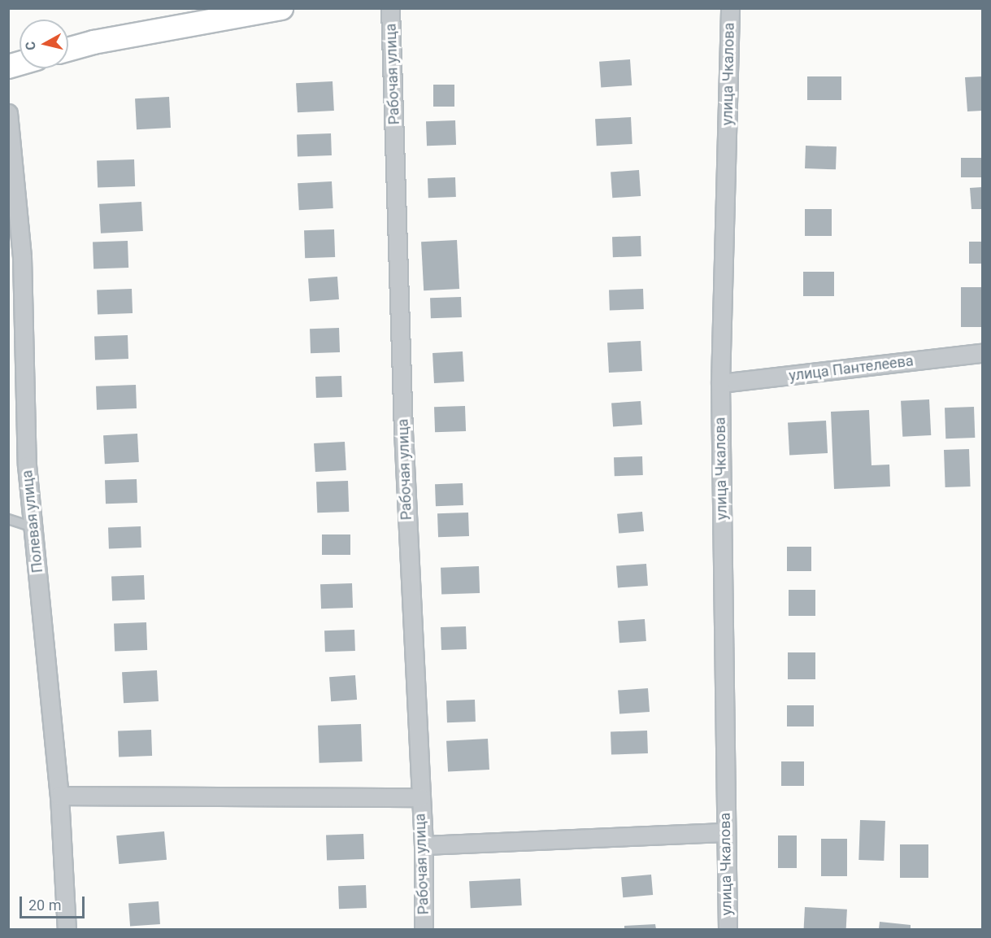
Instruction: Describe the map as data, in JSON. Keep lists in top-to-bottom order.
{
  "streets": {
    "street": [
      "Рабочая улица",
      "улица Чкалова",
      "улица Пантелеева",
      "Полевая улица"
    ]
  },
  "crossings": [
    ["улица Чкалова", "улица Пантелеева"]
  ],
  "scale_bar": "20 m",
  "north": "left"
}
